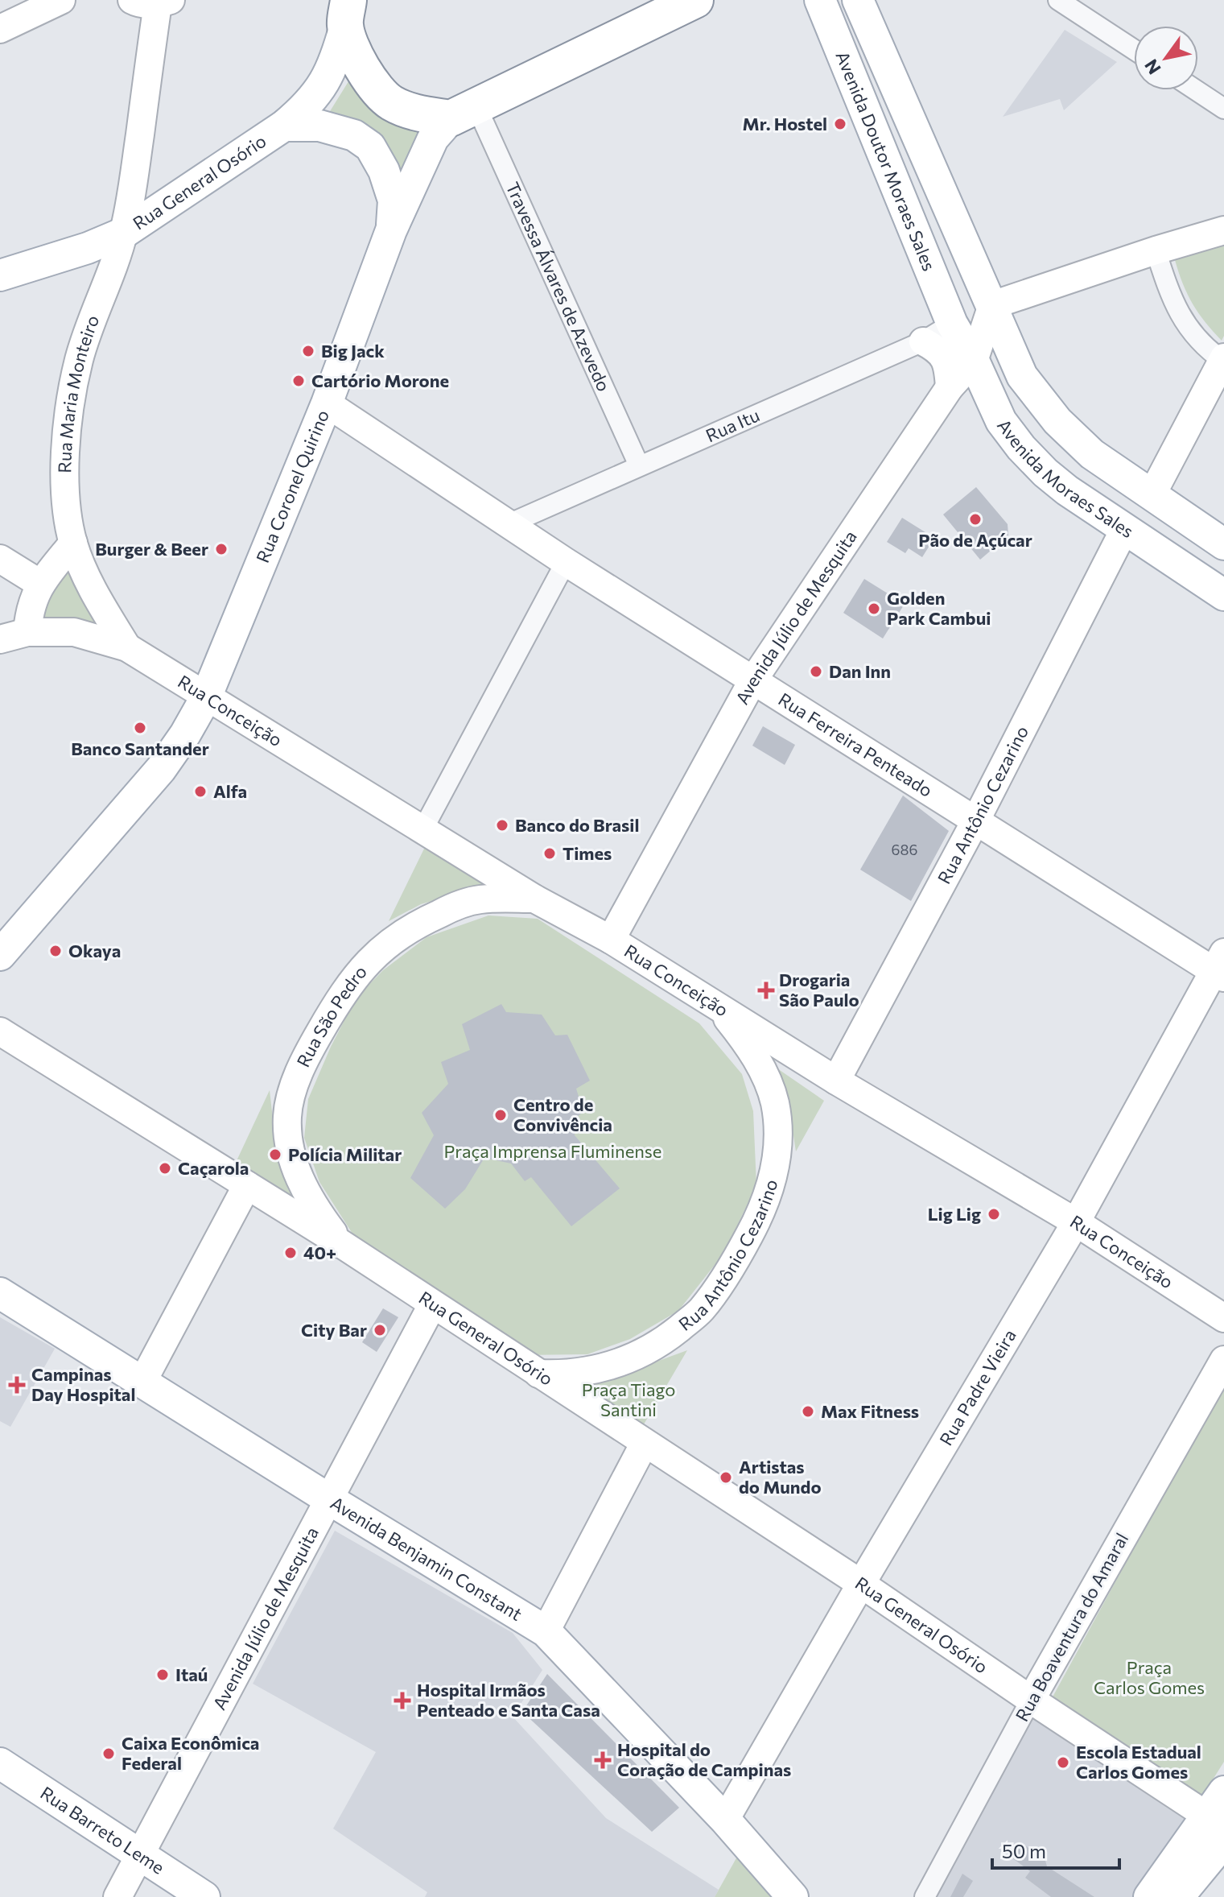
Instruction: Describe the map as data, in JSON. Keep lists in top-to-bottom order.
{
  "streets": {
    "highway": ["Rua Coronel Quirino"],
    "main road": [
      "Avenida Doutor Moraes Sales",
      "Rua General Osório",
      "Rua Maria Monteiro",
      "Avenida Moraes Sales",
      "Avenida Júlio de Mesquita",
      "Rua Conceição",
      "Rua Ferreira Penteado",
      "Rua Antônio Cezarino",
      "Rua São Pedro",
      "Rua Padre Vieira",
      "Avenida Benjamin Constant",
      "Rua Boaventura do Amaral",
      "Rua Barreto Leme"
    ],
    "street": ["Travessa Álvares de Azevedo", "Rua Itu"]
  },
  "crossings": [
    ["Avenida Doutor Moraes Sales", "Rua Itu"],
    ["Avenida Doutor Moraes Sales", "Avenida Moraes Sales"],
    ["Avenida Doutor Moraes Sales", "Avenida Júlio de Mesquita"],
    ["Rua General Osório", "Rua Maria Monteiro"],
    ["Rua General Osório", "Avenida Júlio de Mesquita"],
    ["Rua General Osório", "Rua Antônio Cezarino"],
    ["Rua General Osório", "Rua São Pedro"],
    ["Rua General Osório", "Rua Padre Vieira"],
    ["Rua General Osório", "Rua Boaventura do Amaral"],
    ["Travessa Álvares de Azevedo", "Rua Itu"],
    ["Travessa Álvares de Azevedo", "Rua Coronel Quirino"],
    ["Rua Maria Monteiro", "Rua Conceição"],
    ["Rua Itu", "Avenida Moraes Sales"],
    ["Rua Itu", "Rua Ferreira Penteado"],
    ["Avenida Moraes Sales", "Avenida Júlio de Mesquita"],
    ["Avenida Moraes Sales", "Rua Antônio Cezarino"],
    ["Rua Coronel Quirino", "Rua Conceição"],
    ["Rua Coronel Quirino", "Rua Ferreira Penteado"],
    ["Avenida Júlio de Mesquita", "Rua Conceição"],
    ["Avenida Júlio de Mesquita", "Rua Ferreira Penteado"],
    ["Avenida Júlio de Mesquita", "Avenida Benjamin Constant"],
    ["Avenida Júlio de Mesquita", "Rua Barreto Leme"],
    ["Rua Conceição", "Rua Antônio Cezarino"],
    ["Rua Conceição", "Rua São Pedro"],
    ["Rua Conceição", "Rua Padre Vieira"],
    ["Rua Ferreira Penteado", "Rua Antônio Cezarino"],
    ["Rua Ferreira Penteado", "Rua Padre Vieira"],
    ["Rua Padre Vieira", "Avenida Benjamin Constant"]
  ],
  "parks": ["Praça Imprensa Fluminense", "Praça Tiago Santini", "Praça Carlos Gomes"],
  "places": {
    "other": [
      "Mr. Hostel",
      "Big Jack",
      "Cartório Morone",
      "Pão de Açúcar",
      "Burger & Beer",
      "Golden Park Cambui",
      "Dan Inn",
      "Banco Santander",
      "Alfa",
      "Banco do Brasil",
      "Times",
      "Okaya",
      "Centro de Convivência",
      "Polícia Militar",
      "Caçarola",
      "Lig Lig",
      "40+",
      "City Bar",
      "Max Fitness",
      "Artistas do Mundo",
      "Itaú",
      "Caixa Econômica Federal",
      "Escola Estadual Carlos Gomes"
    ],
    "health": [
      "Drogaria São Paulo",
      "Campinas Day Hospital",
      "Hospital Irmãos Penteado e Santa Casa",
      "Hospital do Coração de Campinas"
    ]
  },
  "house_numbers": ["686"],
  "scale_bar": "50 m",
  "north": "bottom left"
}
